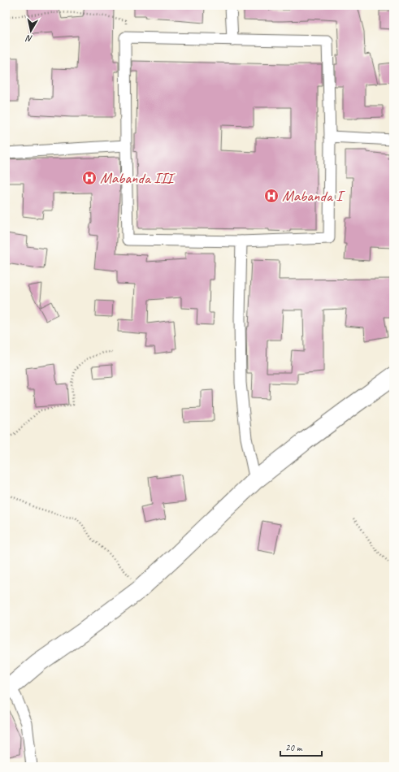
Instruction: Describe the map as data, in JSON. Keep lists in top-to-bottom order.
{
  "places": {
    "hospital": ["Mabanda III", "Mabanda I"]
  },
  "scale_bar": "20 m",
  "north": "bottom"
}
